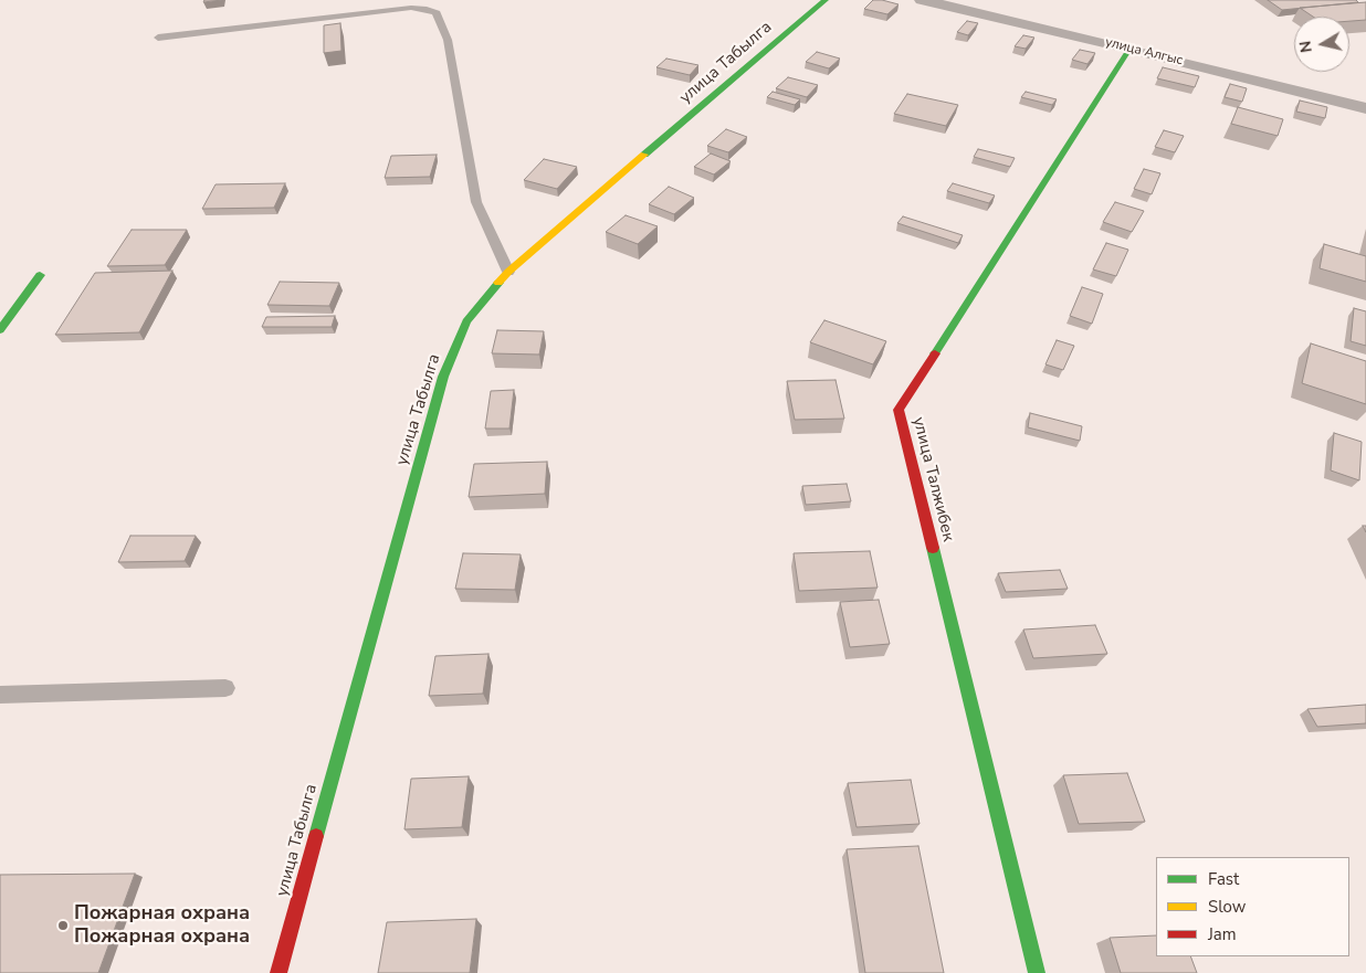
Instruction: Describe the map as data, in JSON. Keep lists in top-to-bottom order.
{
  "streets": {
    "street": ["улица Алгыс", "улица Табылга", "улица Талжибек"]
  },
  "crossings": [
    ["улица Алгыс", "улица Талжибек"]
  ],
  "places": ["Пожарная охрана Пожарная охрана"],
  "legend": ["Fast", "Slow", "Jam"],
  "north": "left"
}
